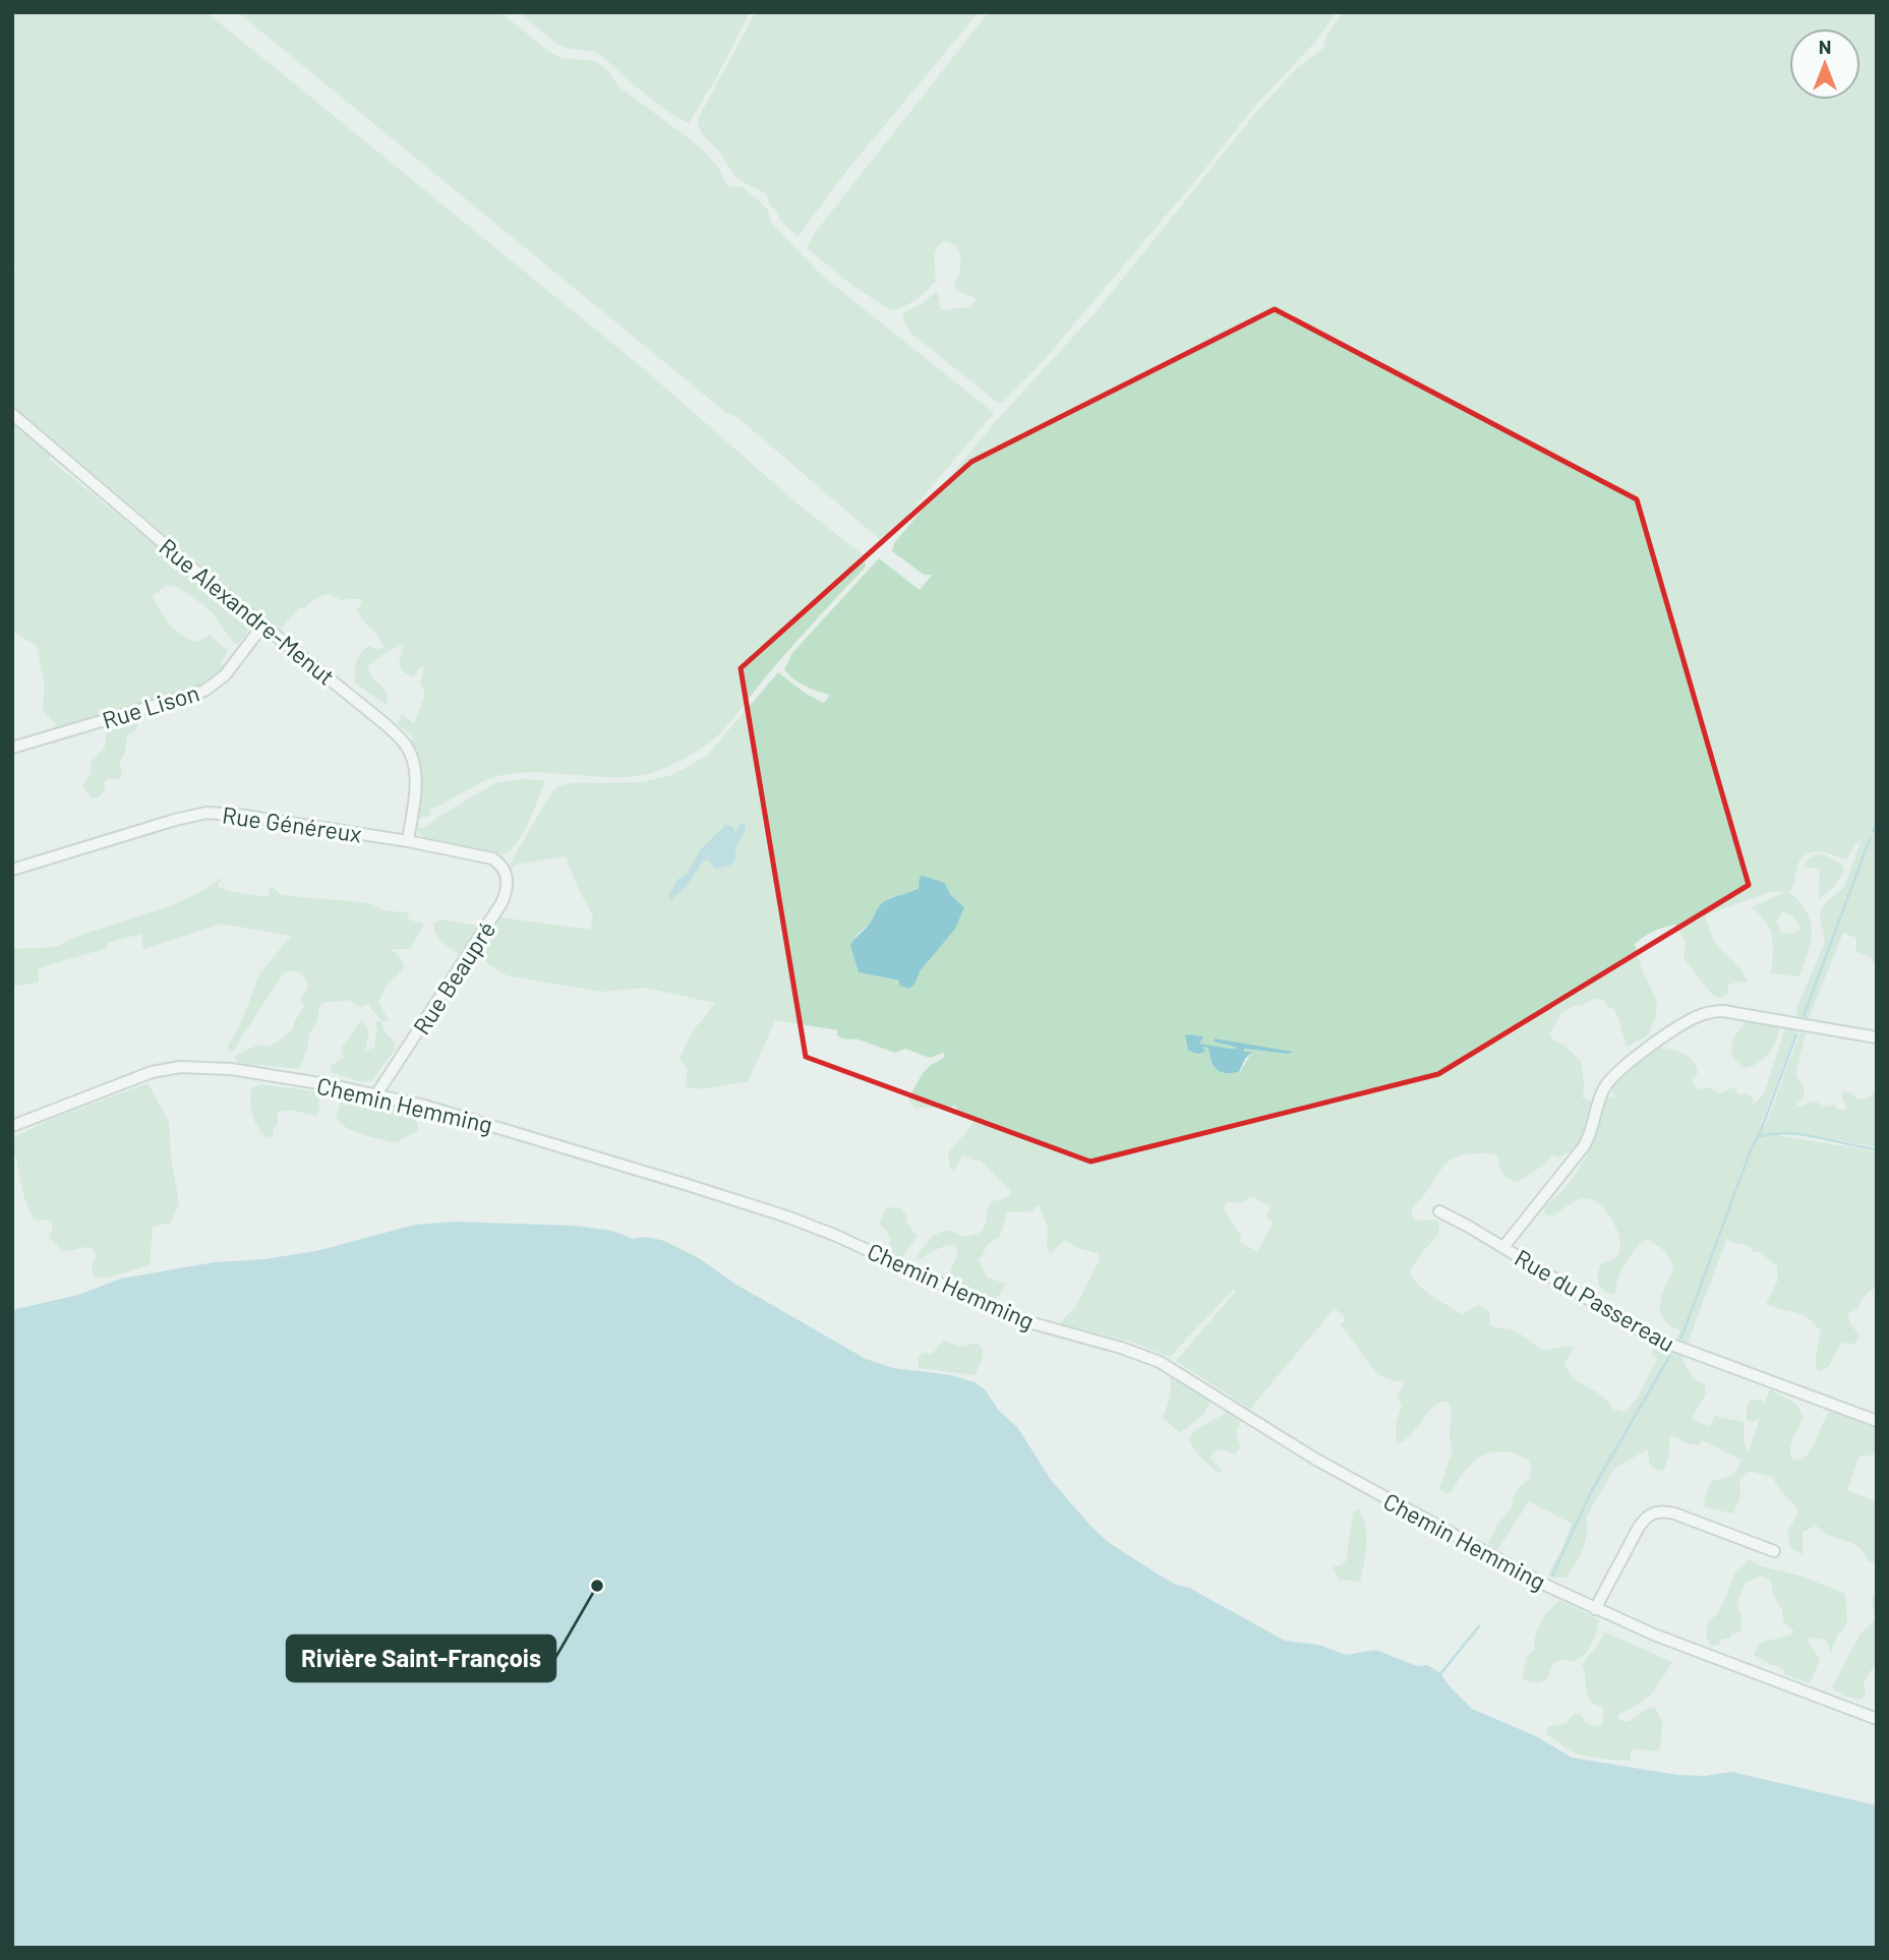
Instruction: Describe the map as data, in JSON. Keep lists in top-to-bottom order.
{
  "streets": {
    "street": [
      "Rue Alexandre-Menut",
      "Rue Lison",
      "Rue Généreux",
      "Rue Beaupré",
      "Chemin Hemming",
      "Rue du Passereau"
    ]
  },
  "crossings": [
    ["Rue Alexandre-Menut", "Rue Lison"],
    ["Rue Alexandre-Menut", "Rue Généreux"],
    ["Rue Généreux", "Rue Beaupré"],
    ["Rue Beaupré", "Chemin Hemming"]
  ],
  "places": ["Rivière Saint-François"],
  "north": "top"
}
